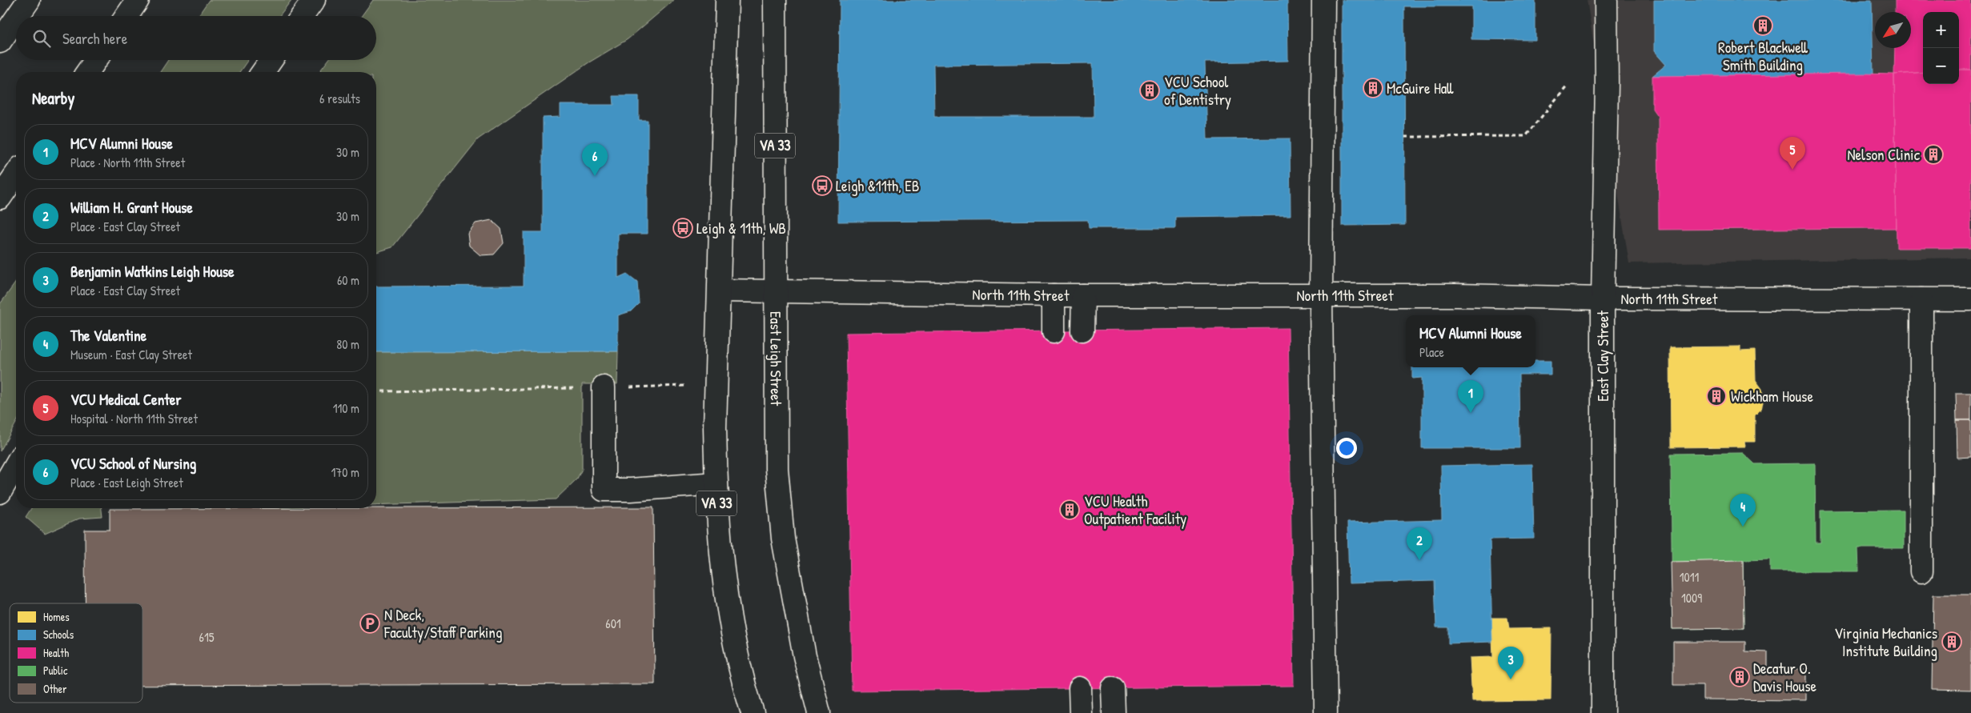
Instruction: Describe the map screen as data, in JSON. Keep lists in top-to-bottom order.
{
  "streets": {
    "main road": [
      "VA 33",
      "North 11th Street",
      "East Clay Street",
      "East Leigh Street"
    ]
  },
  "crossings": [
    ["VA 33", "North 11th Street"],
    ["North 11th Street", "East Clay Street"],
    ["North 11th Street", "East Leigh Street"]
  ],
  "places": {
    "building": [
      "Robert Blackwell Smith Building",
      "McGuire Hall",
      "VCU School of Dentistry",
      "Nelson Clinic",
      "Wickham House",
      "VCU Health Outpatient Facility",
      "Virginia Mechanics Institute Building",
      "Decatur O. Davis House"
    ],
    "bus stop": ["Leigh &11th, EB", "Leigh & 11th, WB"],
    "parking": ["N Deck, Faculty/Staff Parking"]
  },
  "house_numbers": [
    "1011",
    "1009",
    "601",
    "615"
  ],
  "legend": [
    "Homes",
    "Schools",
    "Health",
    "Public",
    "Other"
  ],
  "north": "bottom left",
  "page": {
    "map_buttons": ["+", "−"],
    "search": "Search here",
    "heading": ["Nearby", "6 results"],
    "list": [
      {
        "mark": "1",
        "name": "MCV Alumni House",
        "note": "Place · North 11th Street",
        "value": "30 m"
      },
      {
        "mark": "2",
        "name": "William H. Grant House",
        "note": "Place · East Clay Street",
        "value": "30 m"
      },
      {
        "mark": "3",
        "name": "Benjamin Watkins Leigh House",
        "note": "Place · East Clay Street",
        "value": "60 m"
      },
      {
        "mark": "4",
        "name": "The Valentine",
        "note": "Museum · East Clay Street",
        "value": "80 m"
      },
      {
        "mark": "5",
        "name": "VCU Medical Center",
        "note": "Hospital · North 11th Street",
        "value": "110 m"
      },
      {
        "mark": "6",
        "name": "VCU School of Nursing",
        "note": "Place · East Leigh Street",
        "value": "170 m"
      }
    ],
    "pins": [
      "5",
      "6",
      "1",
      "4",
      "2",
      "3"
    ],
    "popup": ["MCV Alumni House", "Place"]
  }
}
